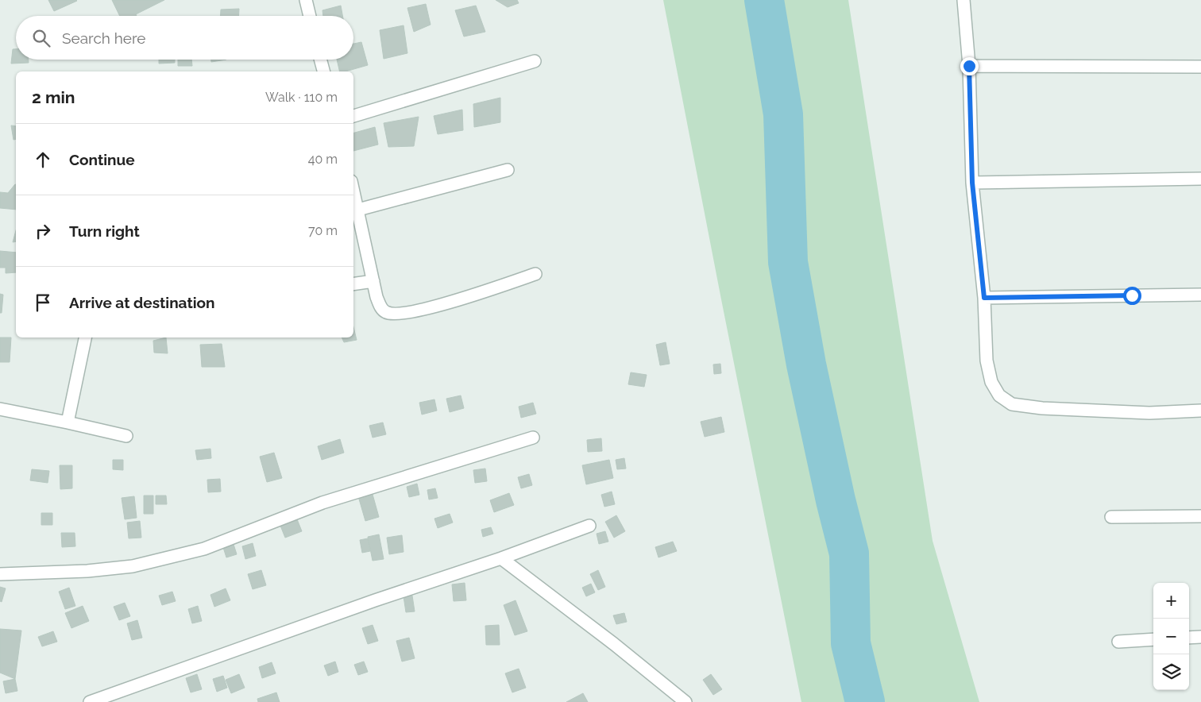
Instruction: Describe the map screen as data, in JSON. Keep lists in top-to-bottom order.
{
  "page": {
    "search": "Search here",
    "heading": ["2 min", "Walk · 110 m"],
    "list": [
      ["Continue", "40 m"],
      ["Turn right", "70 m"],
      "Arrive at destination"
    ],
    "map_buttons": ["+", "−"]
  }
}
